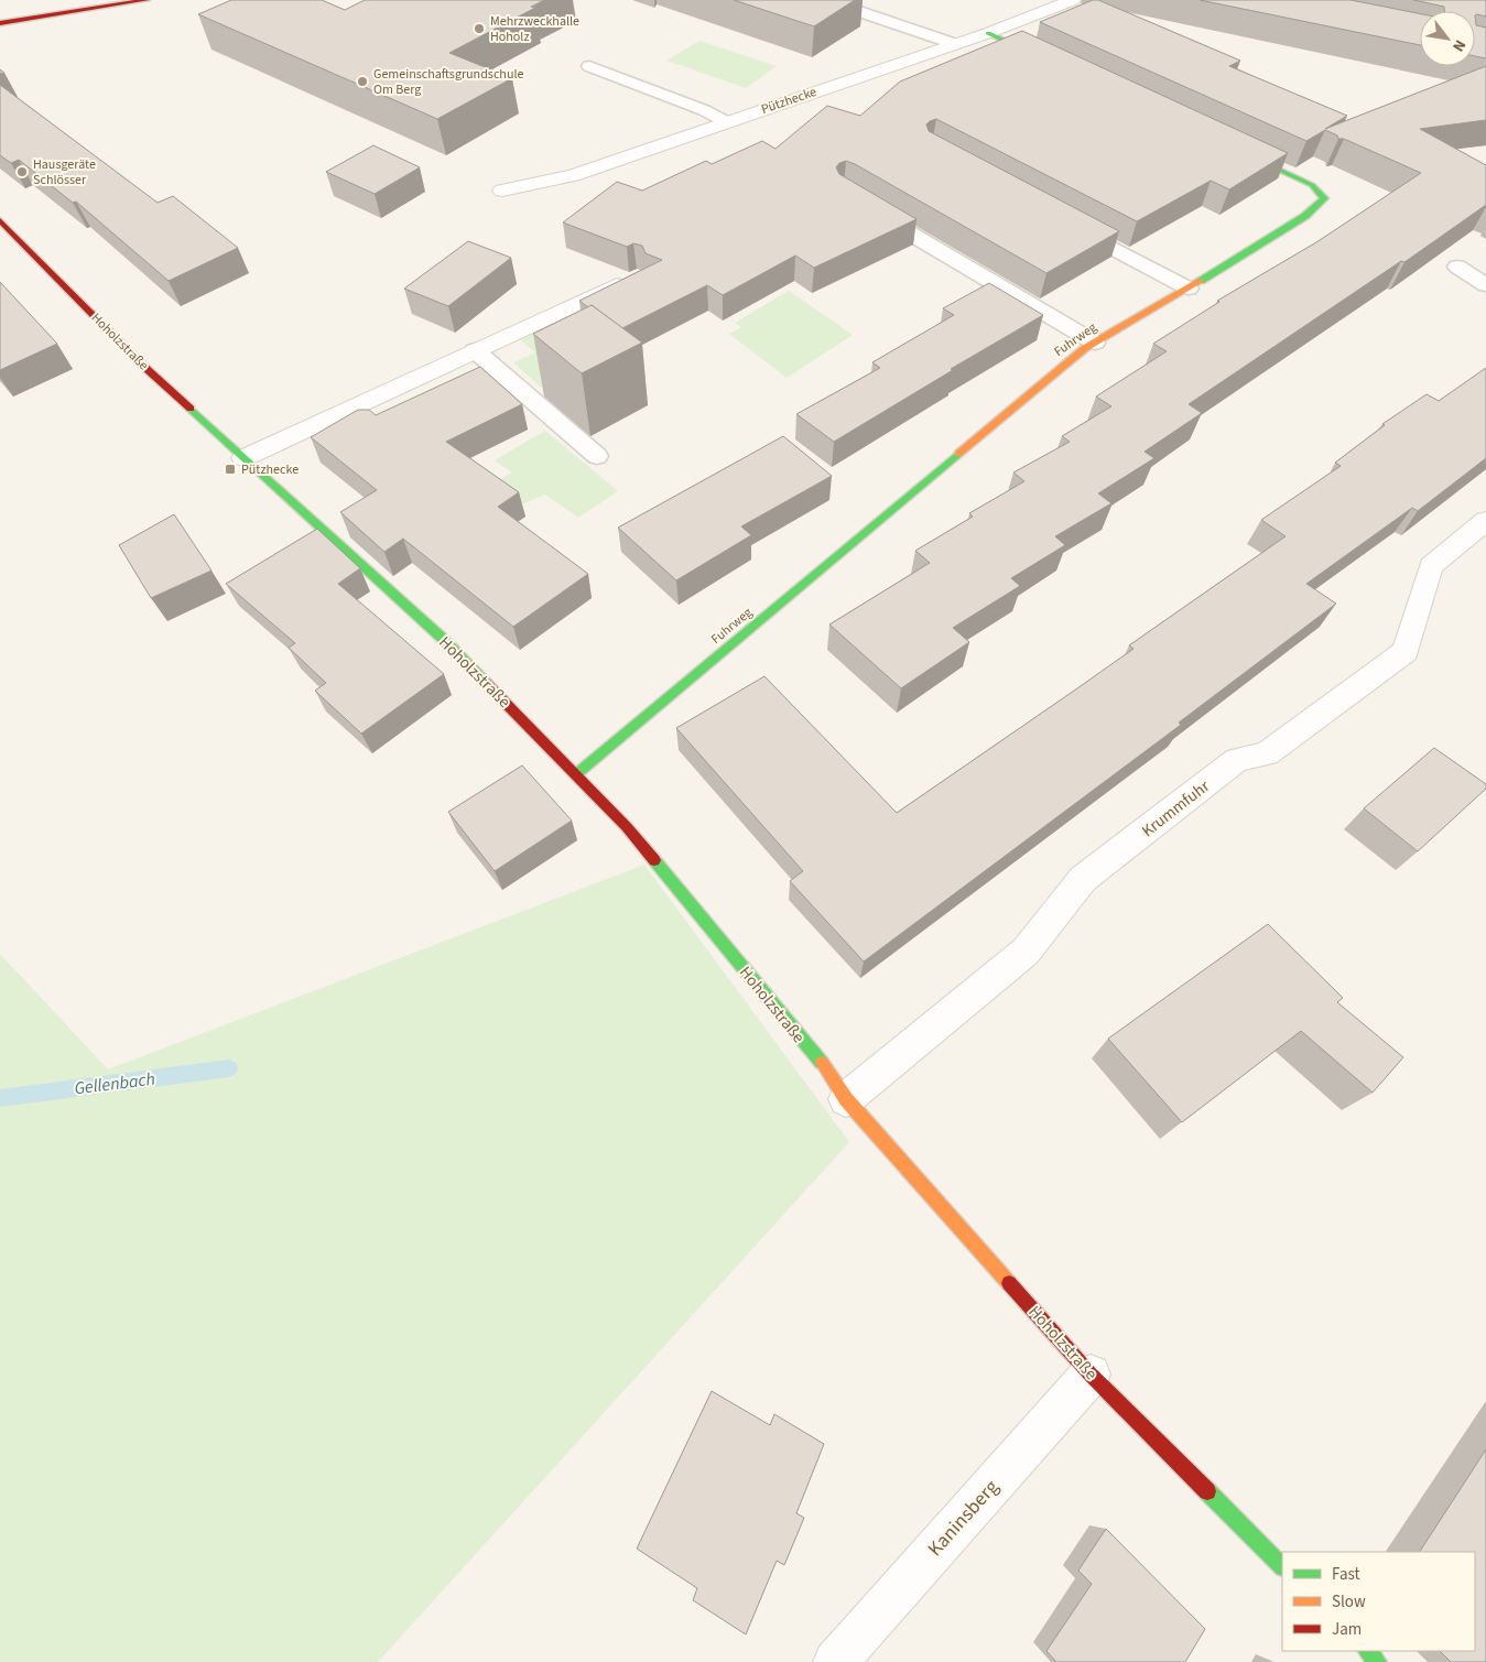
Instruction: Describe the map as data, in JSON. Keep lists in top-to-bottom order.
{
  "streets": {
    "street": [
      "Pützhecke",
      "Fuhrweg",
      "Hoholzstraße",
      "Krummfuhr",
      "Kaninsberg"
    ]
  },
  "crossings": [
    ["Fuhrweg", "Hoholzstraße"],
    ["Hoholzstraße", "Krummfuhr"],
    ["Hoholzstraße", "Kaninsberg"]
  ],
  "water": ["Gellenbach"],
  "places": {
    "other": ["Mehrzweckhalle Hoholz", "Gemeinschaftsgrundschule Om Berg", "Hausgeräte Schlösser"],
    "transit": ["Pützhecke"]
  },
  "legend": ["Fast", "Slow", "Jam"],
  "north": "bottom right"
}
